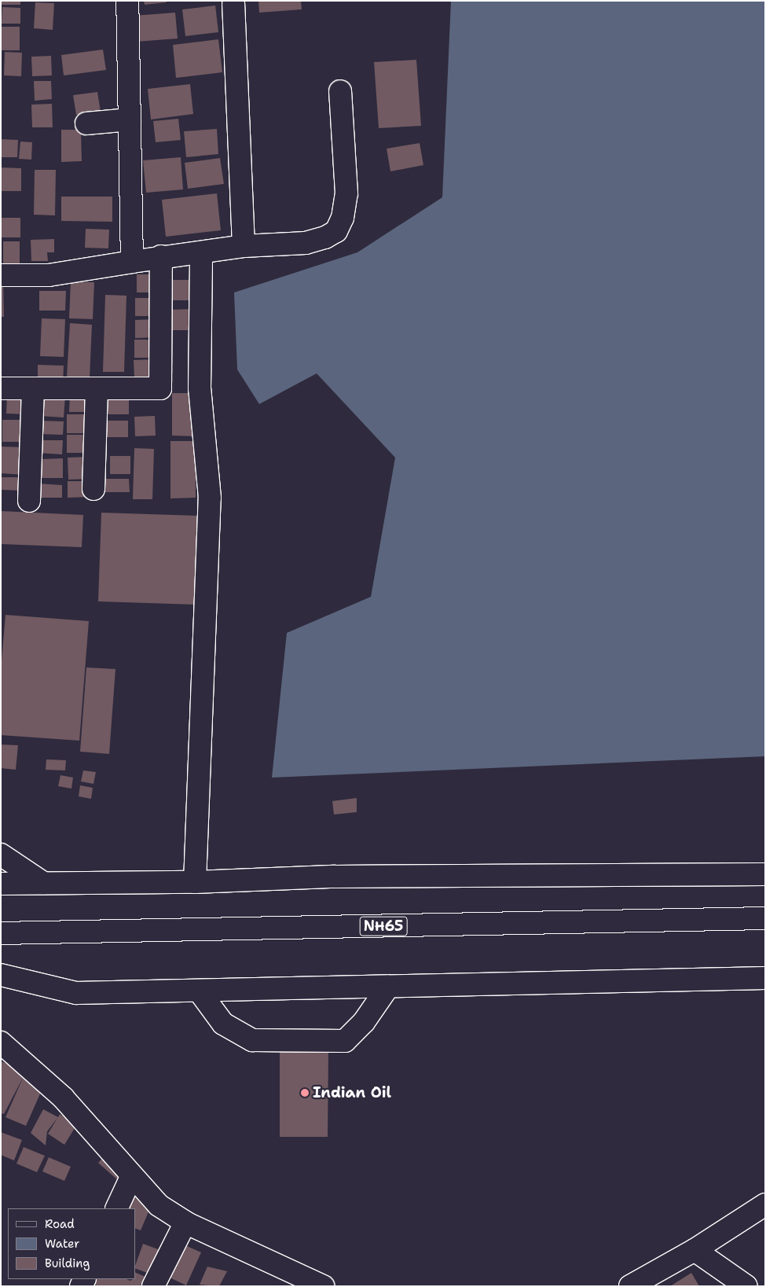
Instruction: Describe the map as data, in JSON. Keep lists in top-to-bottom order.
{
  "streets": {
    "main road": ["NH65"]
  },
  "places": ["Indian Oil"],
  "legend": ["Road", "Water", "Building"]
}
